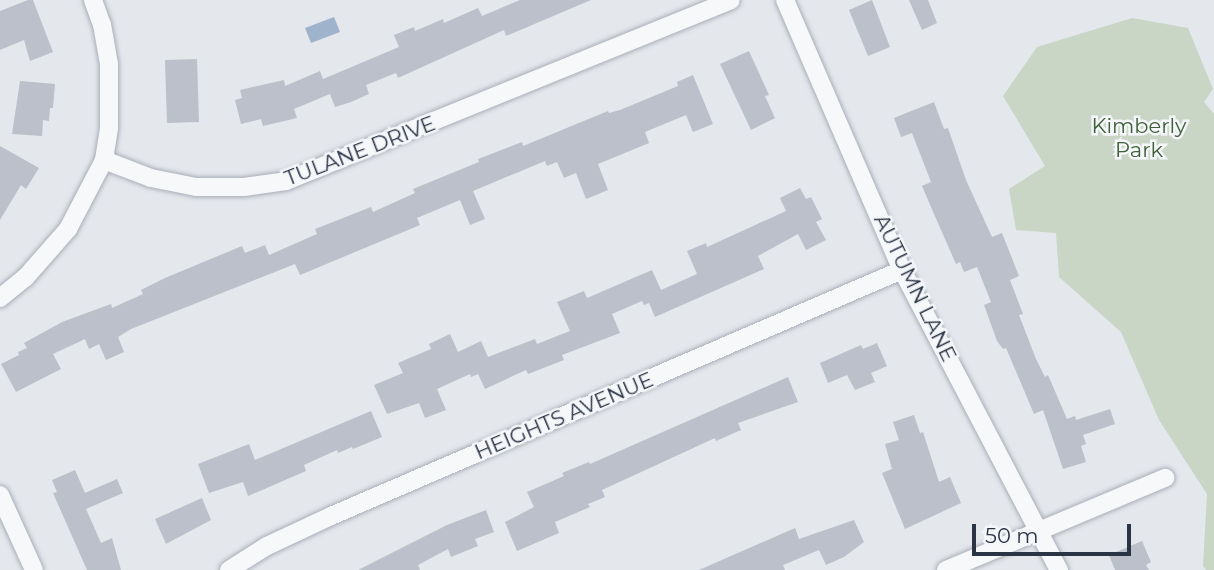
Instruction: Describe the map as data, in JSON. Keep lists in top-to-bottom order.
{
  "streets": {
    "street": ["TULANE DRIVE", "AUTUMN LANE", "HEIGHTS AVENUE"]
  },
  "crossings": [
    ["AUTUMN LANE", "HEIGHTS AVENUE"]
  ],
  "parks": ["Kimberly Park"],
  "scale_bar": "50 m"
}
